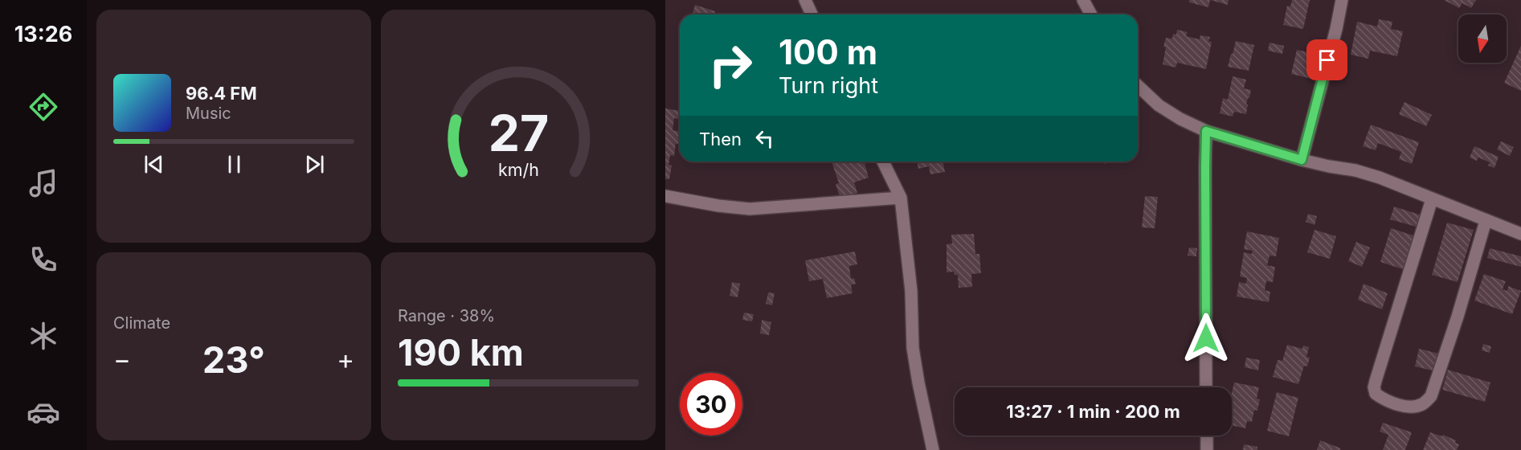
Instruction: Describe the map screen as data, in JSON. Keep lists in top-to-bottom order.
{
  "north": "bottom",
  "page": {
    "tabs": "13:26",
    "turn": ["100 m", "Turn right"],
    "song": ["96.4 FM", "Music"],
    "then": "Then",
    "tile": [
      "Climate",
      ["Range · 38%", "190 km"]
    ],
    "heat": ["−", "23°", "+"],
    "limit": "30",
    "trip": "13:27 · 1 min · 200 m",
    "gauge": ["27", "km/h"]
  }
}
